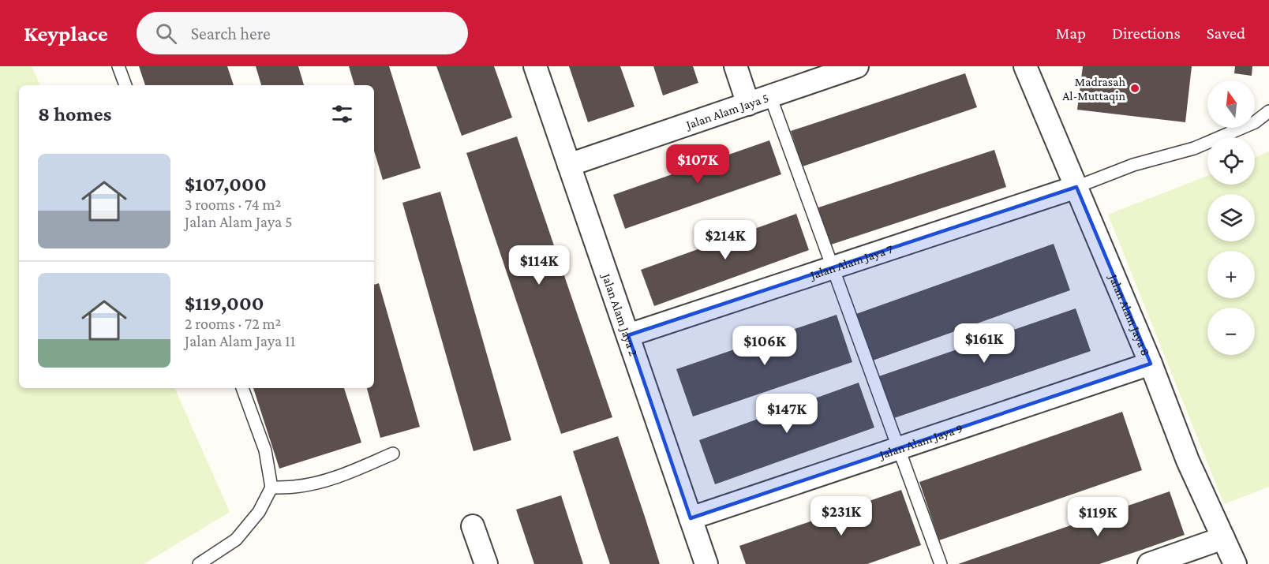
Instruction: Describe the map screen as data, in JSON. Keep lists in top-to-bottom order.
{
  "streets": {
    "street": [
      "Jalan Alam Jaya 5",
      "Jalan Alam Jaya 7",
      "Jalan Alam Jaya 2",
      "Jalan Alam Jaya 8",
      "Jalan Alam Jaya 9"
    ]
  },
  "crossings": [
    ["Jalan Alam Jaya 5", "Jalan Alam Jaya 2"],
    ["Jalan Alam Jaya 7", "Jalan Alam Jaya 2"],
    ["Jalan Alam Jaya 7", "Jalan Alam Jaya 8"],
    ["Jalan Alam Jaya 2", "Jalan Alam Jaya 9"],
    ["Jalan Alam Jaya 8", "Jalan Alam Jaya 9"]
  ],
  "places": ["Madrasah Al-Muttaqin"],
  "north": "top",
  "page": {
    "header": "Keyplace",
    "search": "Search here",
    "nav": ["Map", "Directions", "Saved"],
    "map_buttons": ["+", "−"],
    "heading": "8 homes",
    "list": [
      {
        "name": "$107,000",
        "note": "3 rooms · 74 m² · Jalan Alam Jaya 5"
      },
      {
        "name": "$119,000",
        "note": "2 rooms · 72 m² · Jalan Alam Jaya 11"
      }
    ],
    "price": [
      "$107K",
      "$214K",
      "$114K",
      "$161K",
      "$106K",
      "$147K",
      "$231K",
      "$119K"
    ]
  }
}
